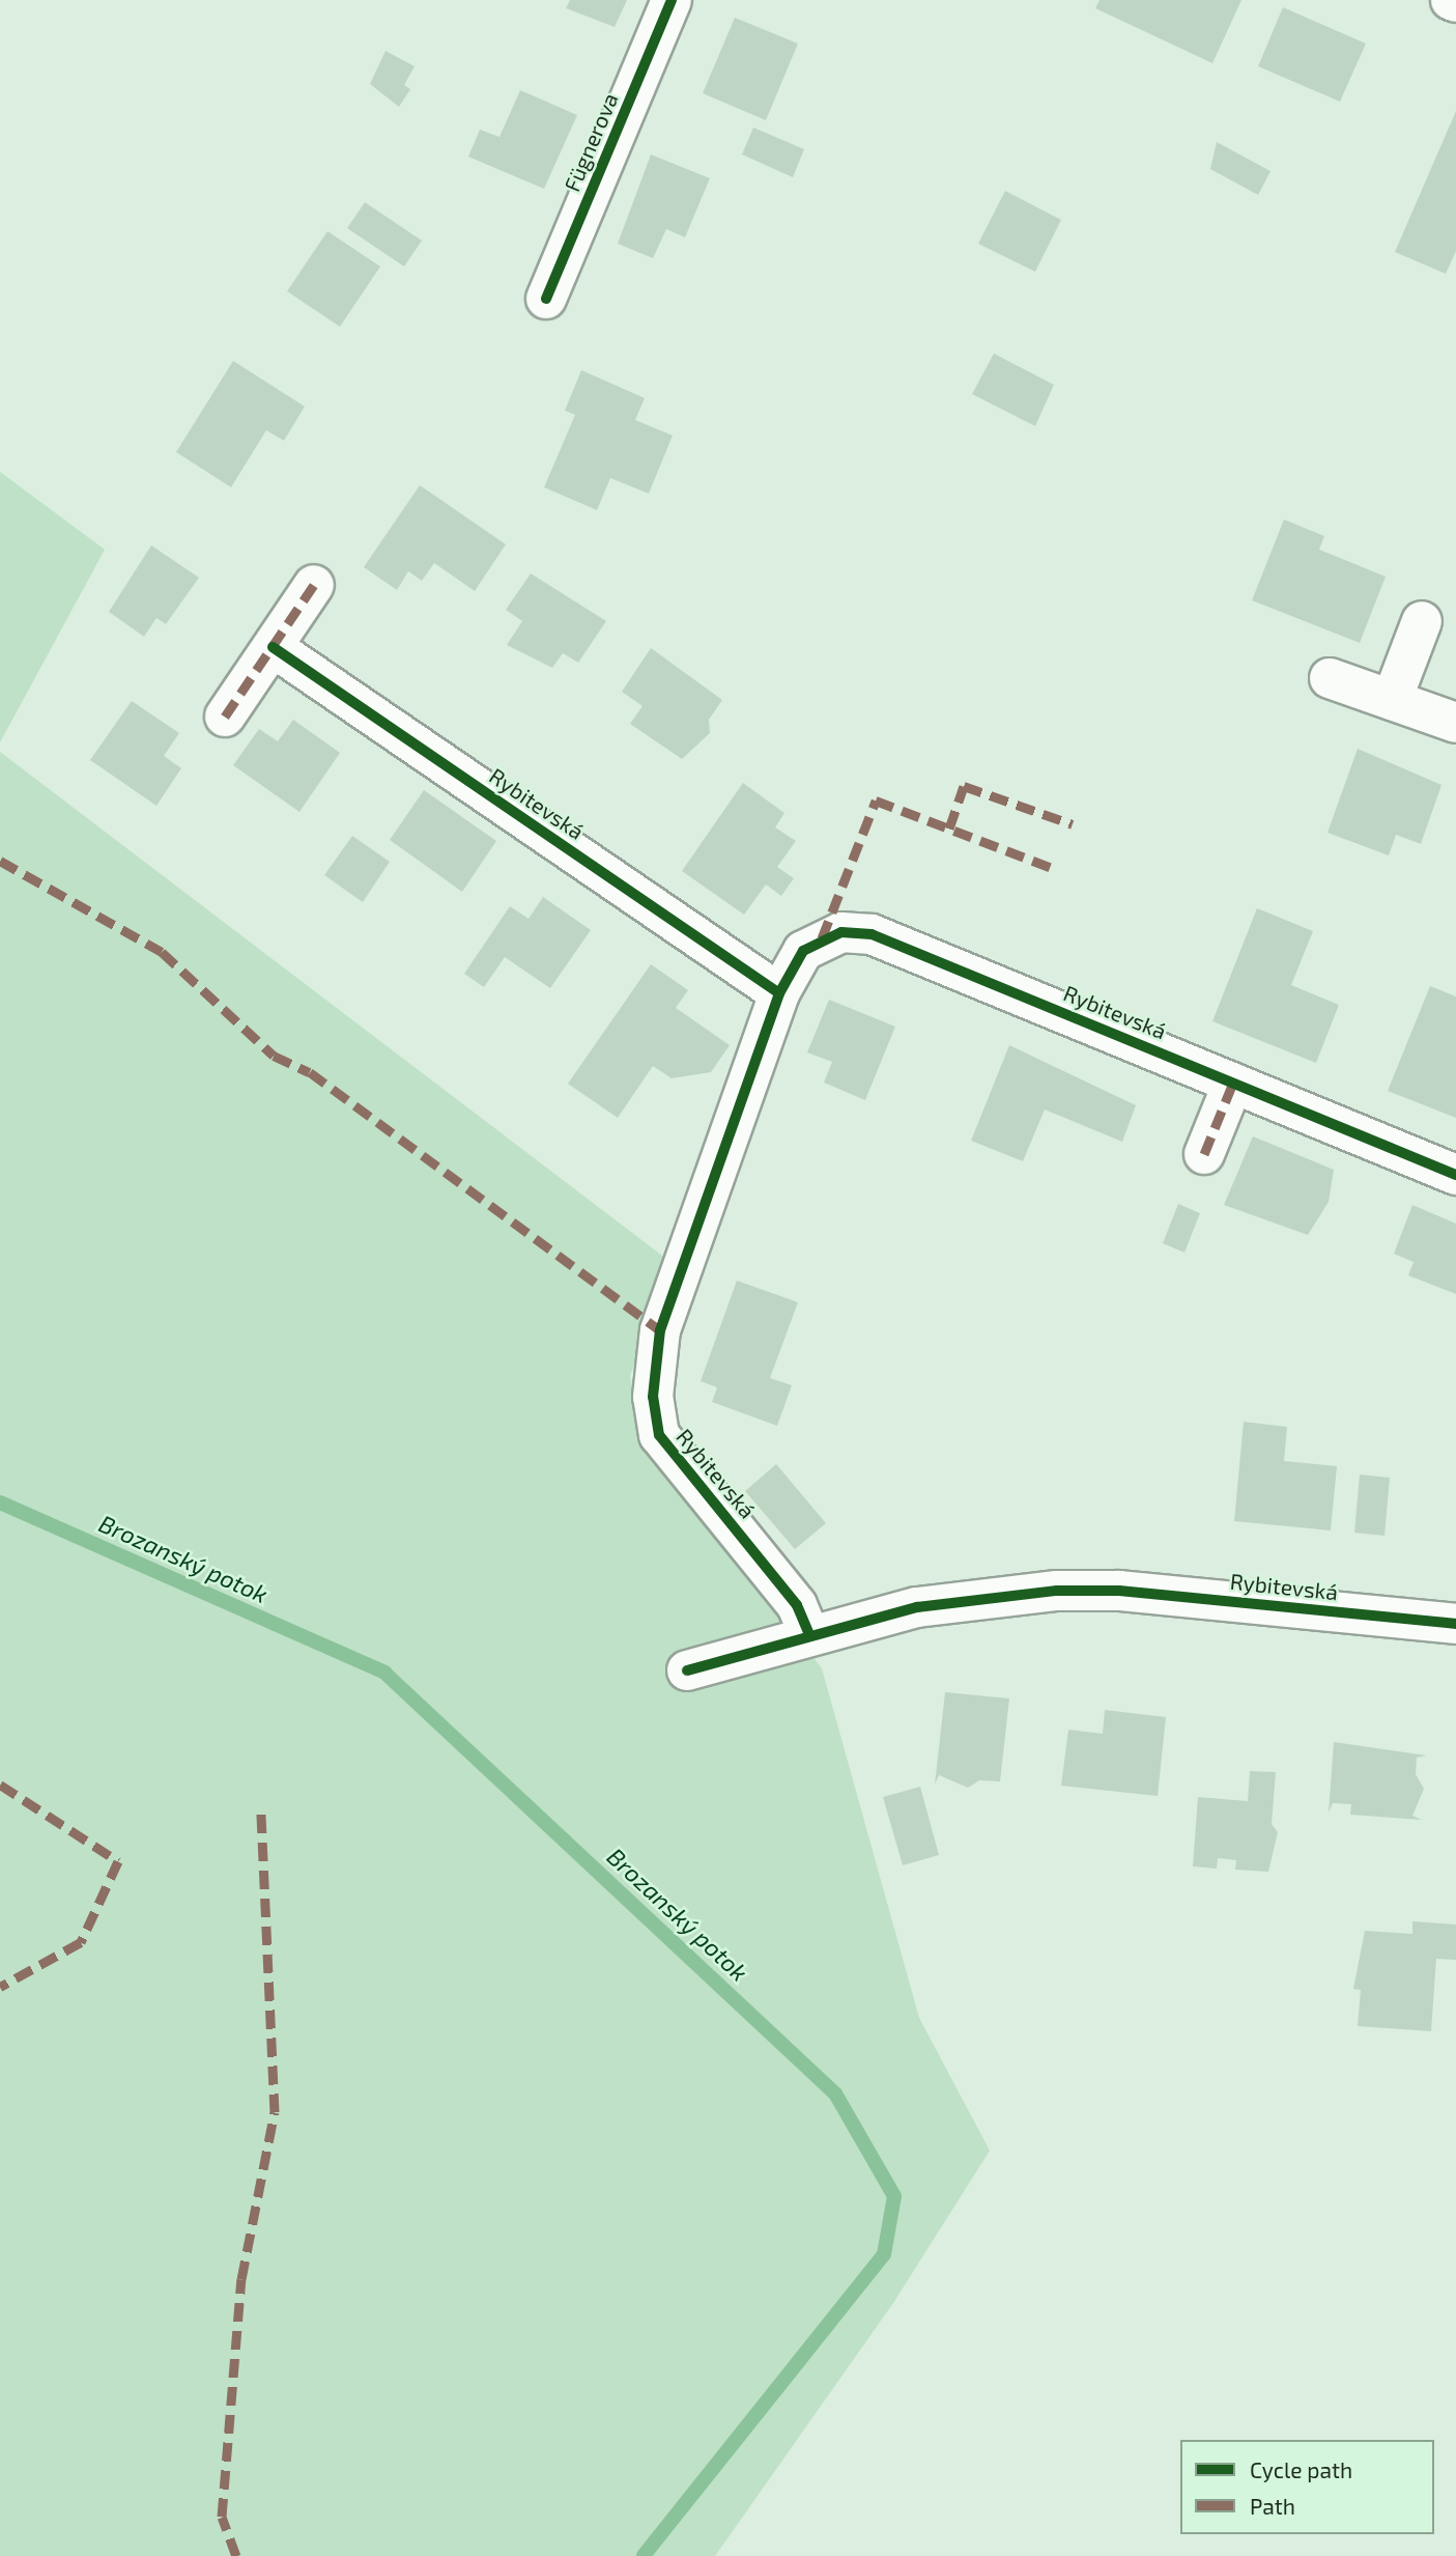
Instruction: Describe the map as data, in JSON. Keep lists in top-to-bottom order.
{
  "streets": {
    "street": ["Fügnerova", "Rybitevská"]
  },
  "water": ["Brozanský potok"],
  "legend": ["Cycle path", "Path"]
}
